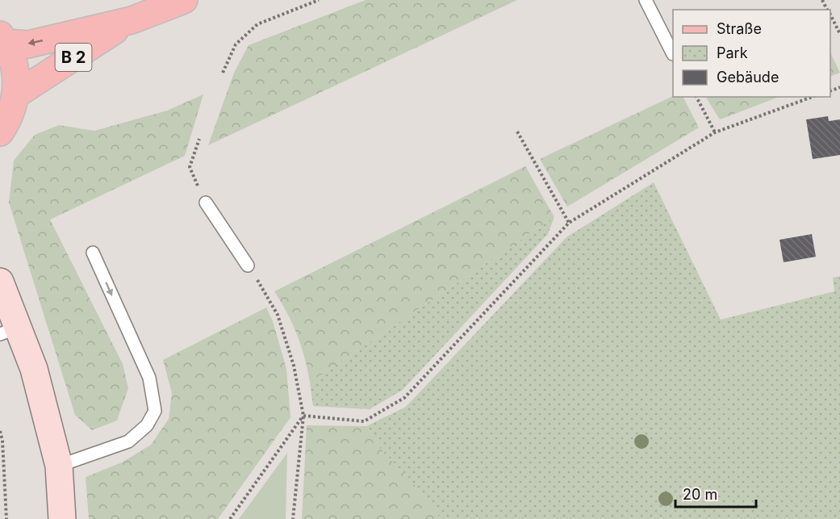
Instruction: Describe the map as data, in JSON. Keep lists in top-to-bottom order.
{
  "streets": {
    "main road": ["B 2"]
  },
  "legend": ["Straße", "Park", "Gebäude"],
  "scale_bar": "20 m"
}
